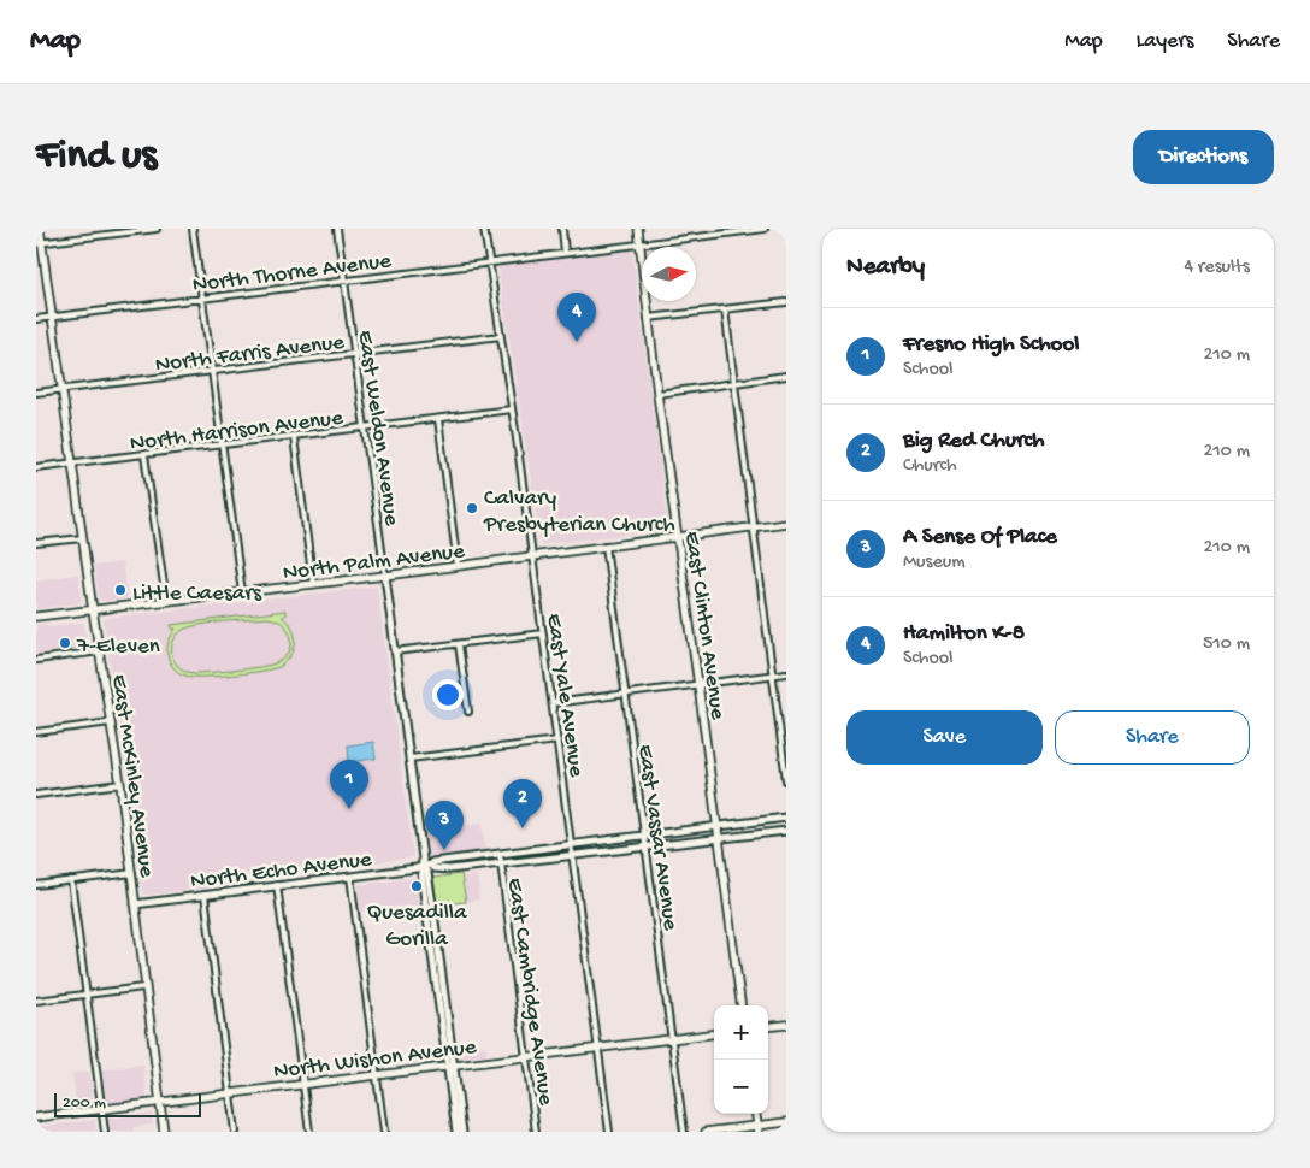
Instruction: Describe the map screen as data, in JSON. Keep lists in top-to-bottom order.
{
  "streets": {
    "main road": [
      "North Palm Avenue",
      "East Clinton Avenue",
      "East McKinley Avenue",
      "North Wishon Avenue"
    ],
    "street": [
      "North Thorne Avenue",
      "North Farris Avenue",
      "North Harrison Avenue",
      "East Weldon Avenue",
      "East Yale Avenue",
      "East Vassar Avenue",
      "North Echo Avenue",
      "East Cambridge Avenue"
    ]
  },
  "crossings": [
    ["North Thorne Avenue", "East Weldon Avenue"],
    ["North Thorne Avenue", "East Clinton Avenue"],
    ["North Thorne Avenue", "East Yale Avenue"],
    ["North Thorne Avenue", "East McKinley Avenue"],
    ["North Farris Avenue", "East Weldon Avenue"],
    ["North Farris Avenue", "East Yale Avenue"],
    ["North Farris Avenue", "East McKinley Avenue"],
    ["North Harrison Avenue", "East Weldon Avenue"],
    ["North Harrison Avenue", "East Yale Avenue"],
    ["North Harrison Avenue", "East McKinley Avenue"],
    ["East Weldon Avenue", "North Palm Avenue"],
    ["East Weldon Avenue", "North Echo Avenue"],
    ["East Weldon Avenue", "North Wishon Avenue"],
    ["North Palm Avenue", "East Clinton Avenue"],
    ["North Palm Avenue", "East Yale Avenue"],
    ["North Palm Avenue", "East McKinley Avenue"],
    ["North Palm Avenue", "East Vassar Avenue"],
    ["East Yale Avenue", "North Wishon Avenue"],
    ["East McKinley Avenue", "North Echo Avenue"],
    ["East McKinley Avenue", "North Wishon Avenue"],
    ["East Vassar Avenue", "North Wishon Avenue"],
    ["East Cambridge Avenue", "North Wishon Avenue"]
  ],
  "places": [
    "Calvary Presbyterian Church",
    "Little Caesars",
    "7-Eleven",
    "Quesadilla Gorilla"
  ],
  "scale_bar": "200 m",
  "north": "right",
  "page": {
    "header": "Map",
    "nav": ["Map", "Layers", "Share"],
    "buttons": [
      "Directions",
      ["Save", "Share"]
    ],
    "title": "Find us",
    "heading": ["Nearby", "4 results"],
    "pins": [
      "4",
      "1",
      "2",
      "3"
    ],
    "list": [
      {
        "mark": "1",
        "name": "Fresno High School",
        "note": "School",
        "value": "210 m"
      },
      {
        "mark": "2",
        "name": "Big Red Church",
        "note": "Church",
        "value": "210 m"
      },
      {
        "mark": "3",
        "name": "A Sense Of Place",
        "note": "Museum",
        "value": "210 m"
      },
      {
        "mark": "4",
        "name": "Hamilton K-8",
        "note": "School",
        "value": "510 m"
      }
    ],
    "map_buttons": ["+", "−"],
    "scale": "200 m"
  }
}
